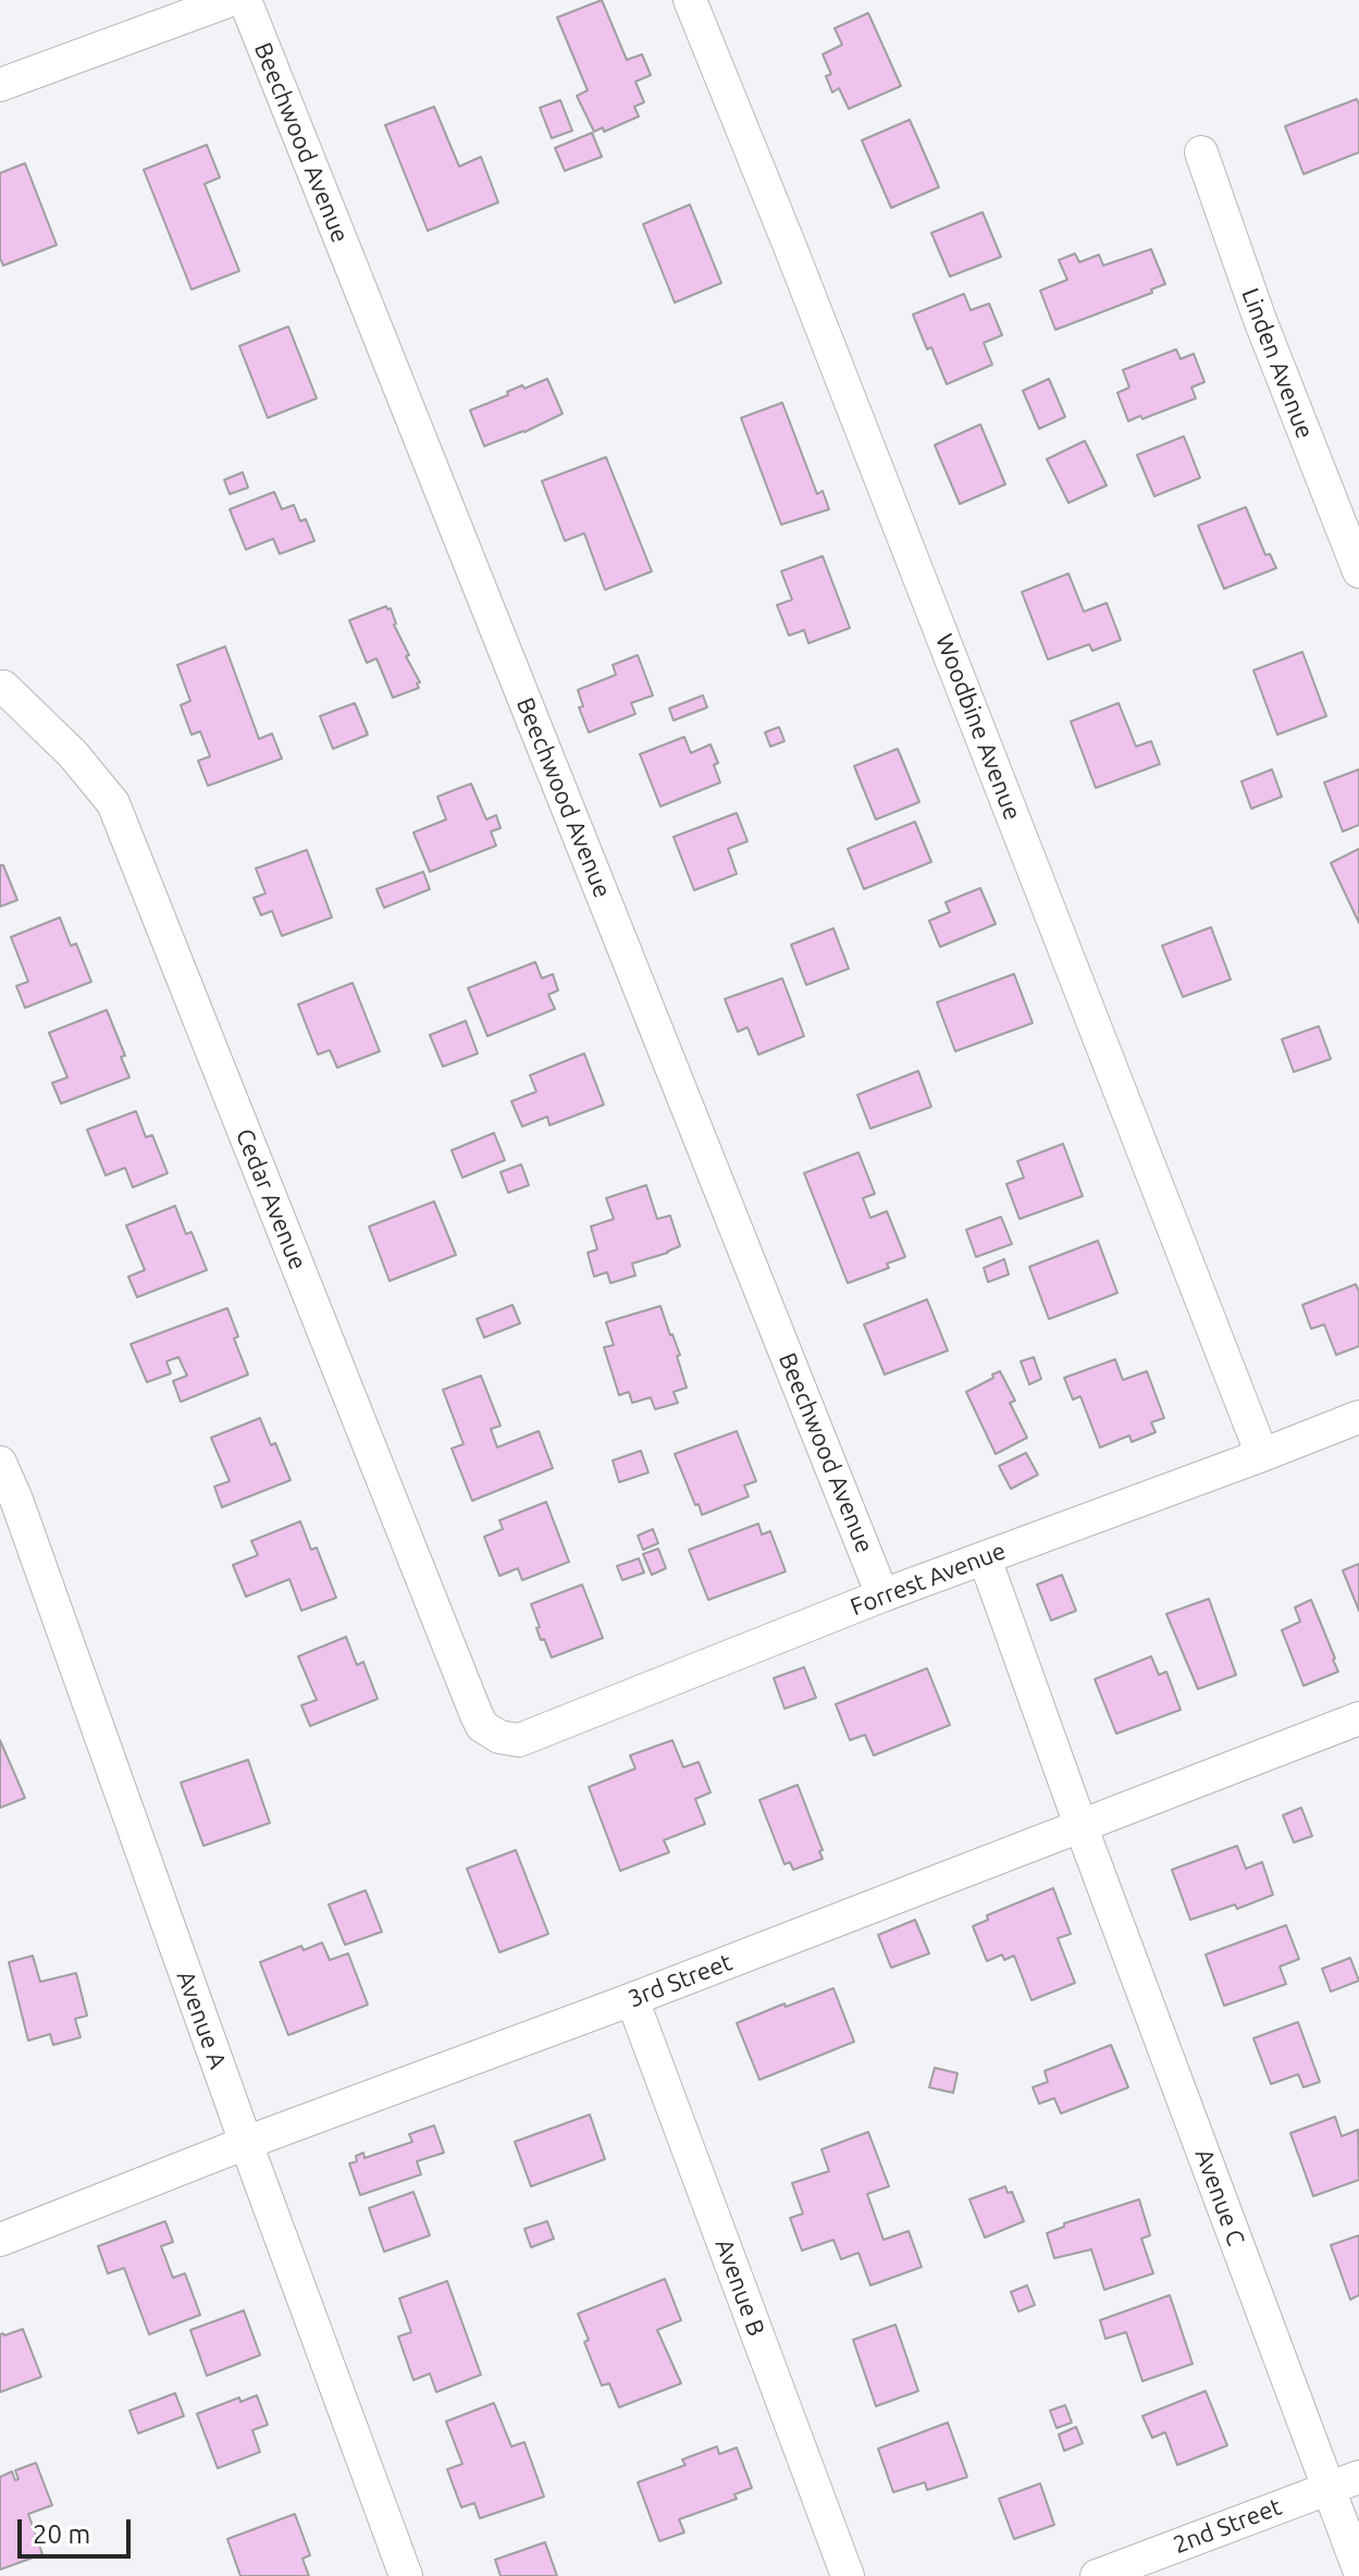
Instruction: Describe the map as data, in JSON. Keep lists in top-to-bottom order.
{
  "streets": {
    "street": [
      "Beechwood Avenue",
      "Linden Avenue",
      "Woodbine Avenue",
      "Cedar Avenue",
      "Forrest Avenue",
      "3rd Street",
      "Avenue A",
      "Avenue C",
      "Avenue B",
      "2nd Street"
    ]
  },
  "crossings": [
    ["Beechwood Avenue", "Forrest Avenue"],
    ["Woodbine Avenue", "Forrest Avenue"],
    ["Cedar Avenue", "Forrest Avenue"],
    ["3rd Street", "Avenue A"],
    ["3rd Street", "Avenue C"],
    ["3rd Street", "Avenue B"],
    ["Avenue C", "2nd Street"]
  ],
  "scale_bar": "20 m"
}
